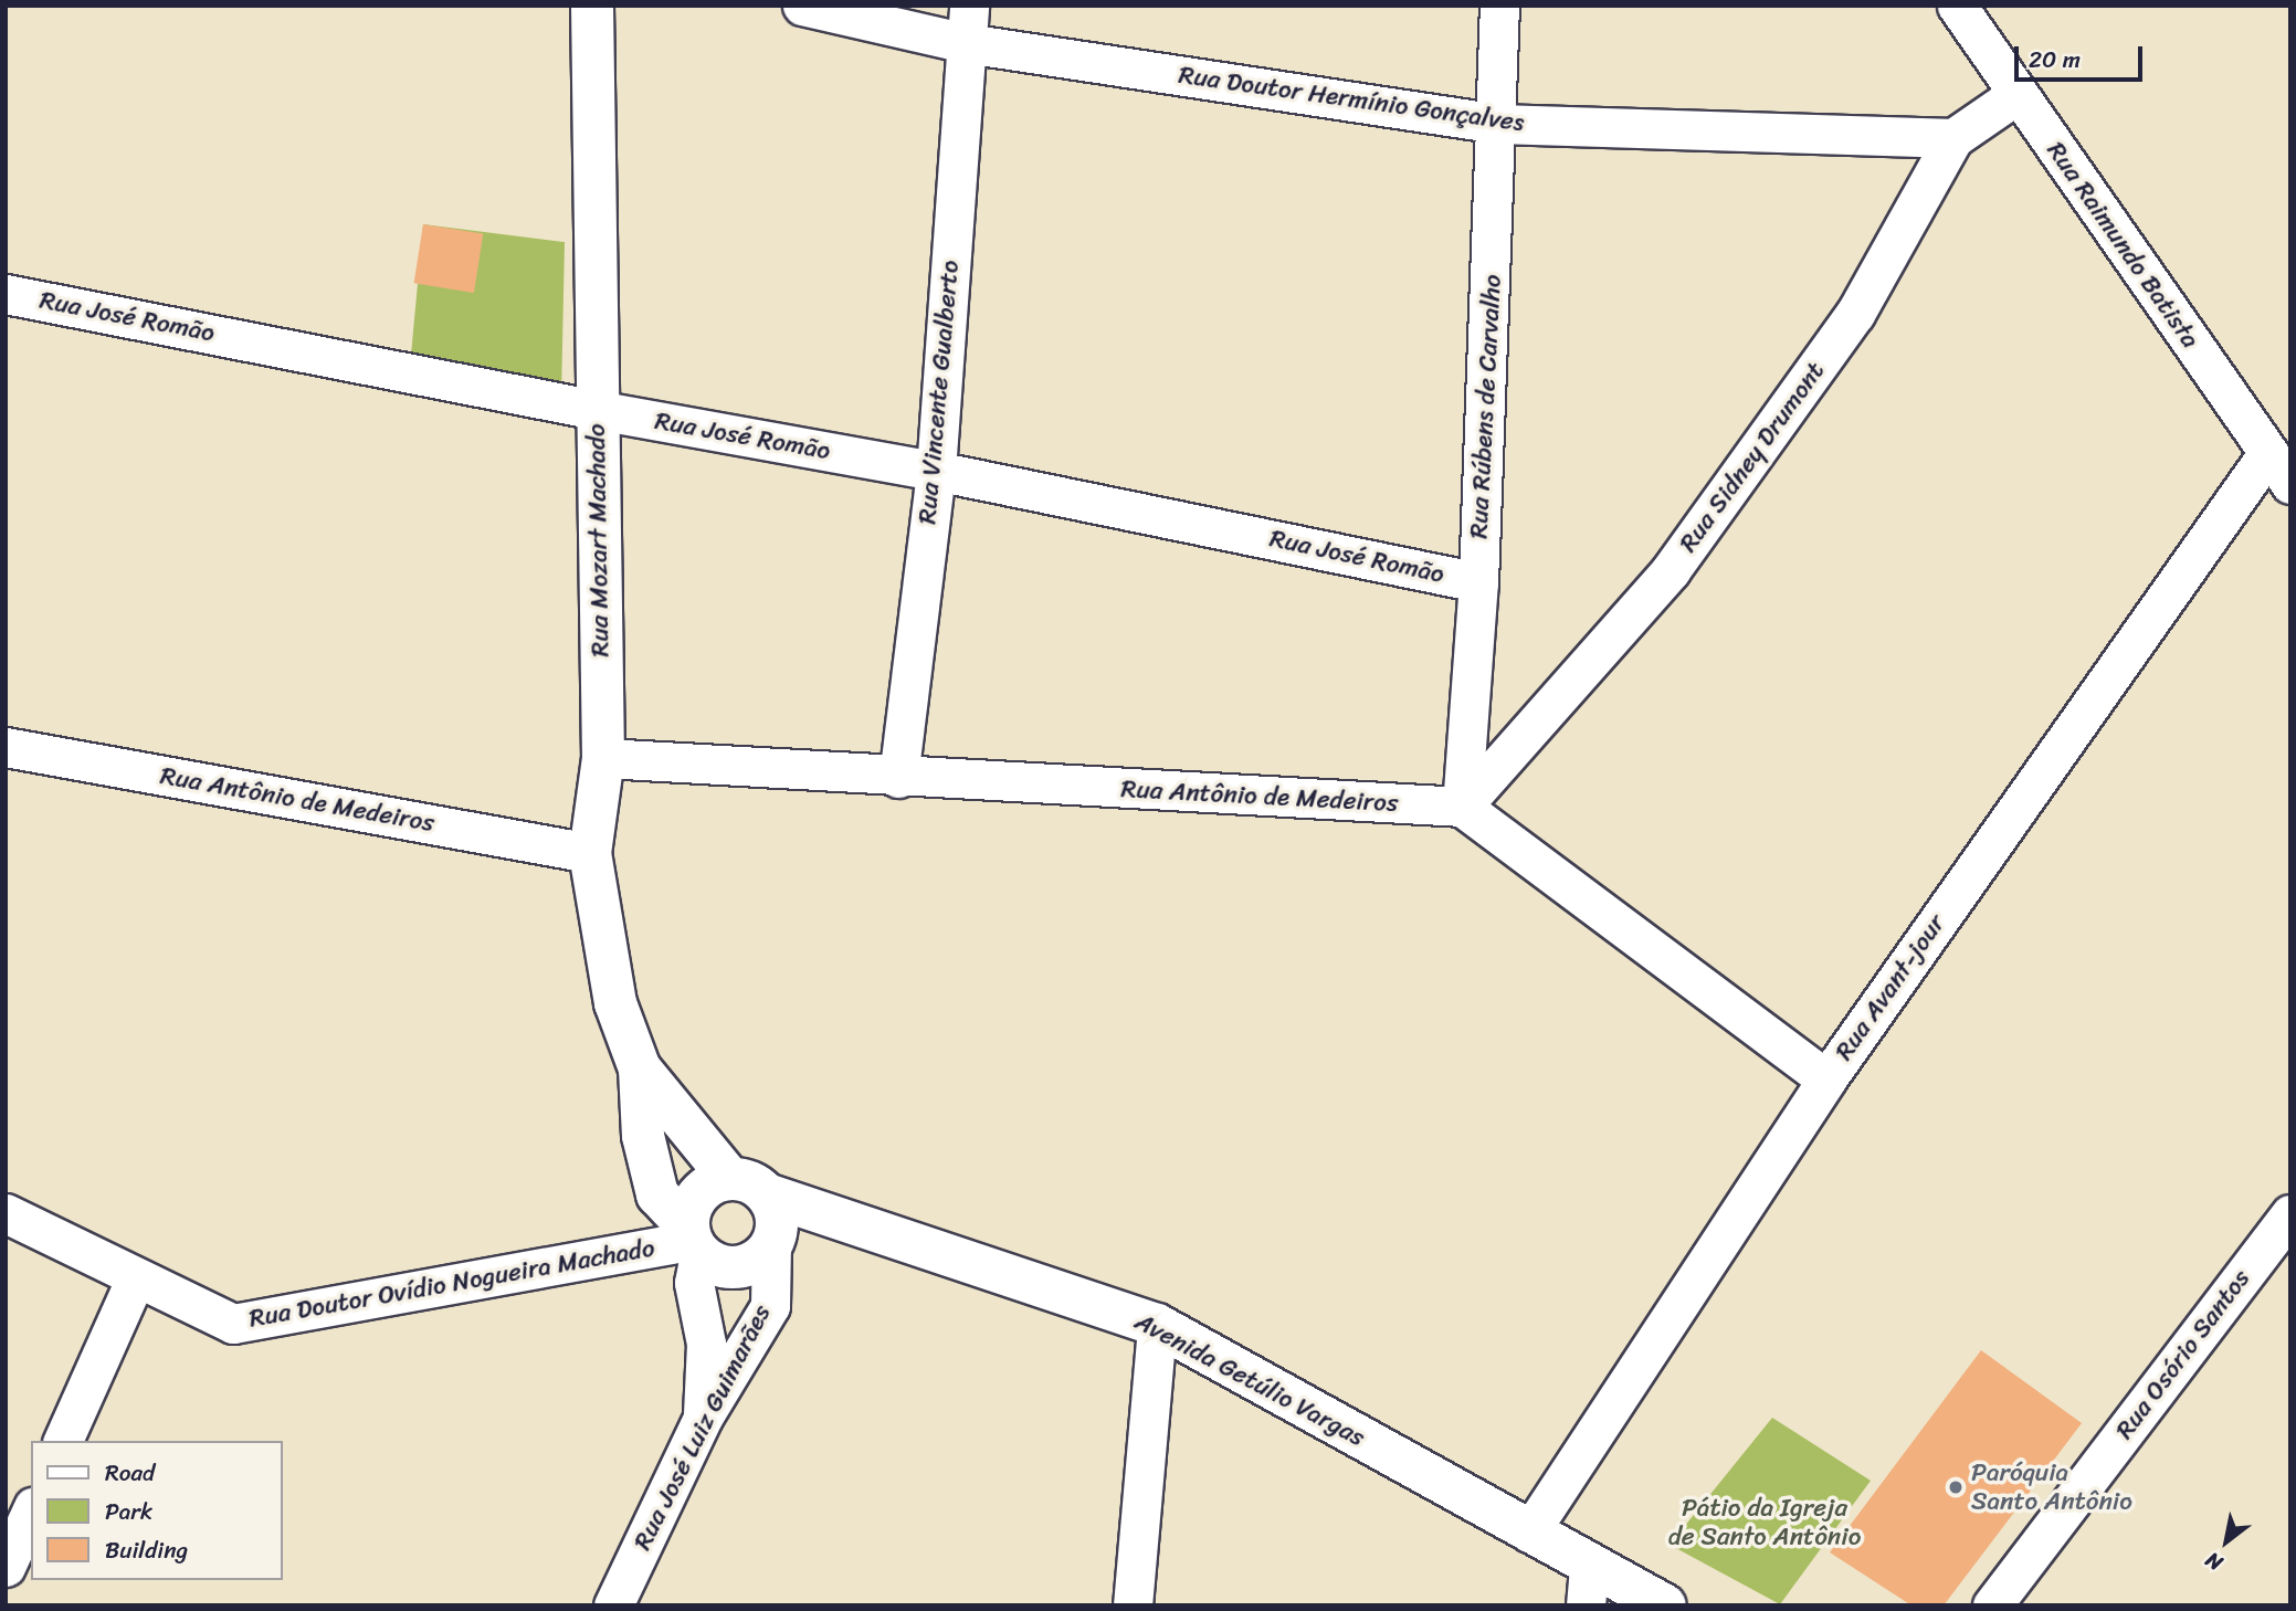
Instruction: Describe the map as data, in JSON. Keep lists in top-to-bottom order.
{
  "streets": {
    "street": [
      "Rua Doutor Hermínio Gonçalves",
      "Rua Raimundo Batista",
      "Rua José Romão",
      "Rua Vincente Gualberto",
      "Rua Rúbens de Carvalho",
      "Rua Sidney Drumont",
      "Rua Mozart Machado",
      "Rua Antônio de Medeiros",
      "Rua Avant-jour",
      "Rua Doutor Ovídio Nogueira Machado",
      "Rua Osório Santos",
      "Avenida Getúlio Vargas",
      "Rua José Luiz Guimarães"
    ]
  },
  "crossings": [
    ["Rua Doutor Hermínio Gonçalves", "Rua Vincente Gualberto"],
    ["Rua Doutor Hermínio Gonçalves", "Rua Rúbens de Carvalho"],
    ["Rua Doutor Hermínio Gonçalves", "Rua Sidney Drumont"],
    ["Rua Raimundo Batista", "Rua Sidney Drumont"],
    ["Rua Raimundo Batista", "Rua Avant-jour"],
    ["Rua José Romão", "Rua Vincente Gualberto"],
    ["Rua José Romão", "Rua Rúbens de Carvalho"],
    ["Rua José Romão", "Rua Mozart Machado"],
    ["Rua Vincente Gualberto", "Rua Antônio de Medeiros"],
    ["Rua Rúbens de Carvalho", "Rua Sidney Drumont"],
    ["Rua Rúbens de Carvalho", "Rua Antônio de Medeiros"],
    ["Rua Sidney Drumont", "Rua Antônio de Medeiros"],
    ["Rua Mozart Machado", "Rua Antônio de Medeiros"],
    ["Rua Mozart Machado", "Rua Doutor Ovídio Nogueira Machado"],
    ["Rua Mozart Machado", "Avenida Getúlio Vargas"],
    ["Rua Mozart Machado", "Rua José Luiz Guimarães"],
    ["Rua Avant-jour", "Avenida Getúlio Vargas"],
    ["Rua Doutor Ovídio Nogueira Machado", "Avenida Getúlio Vargas"],
    ["Rua Doutor Ovídio Nogueira Machado", "Rua José Luiz Guimarães"],
    ["Avenida Getúlio Vargas", "Rua José Luiz Guimarães"]
  ],
  "parks": ["Pátio da Igreja de Santo Antônio"],
  "places": ["Paróquia Santo Antônio"],
  "legend": ["Road", "Park", "Building"],
  "scale_bar": "20 m",
  "north": "bottom left"
}
